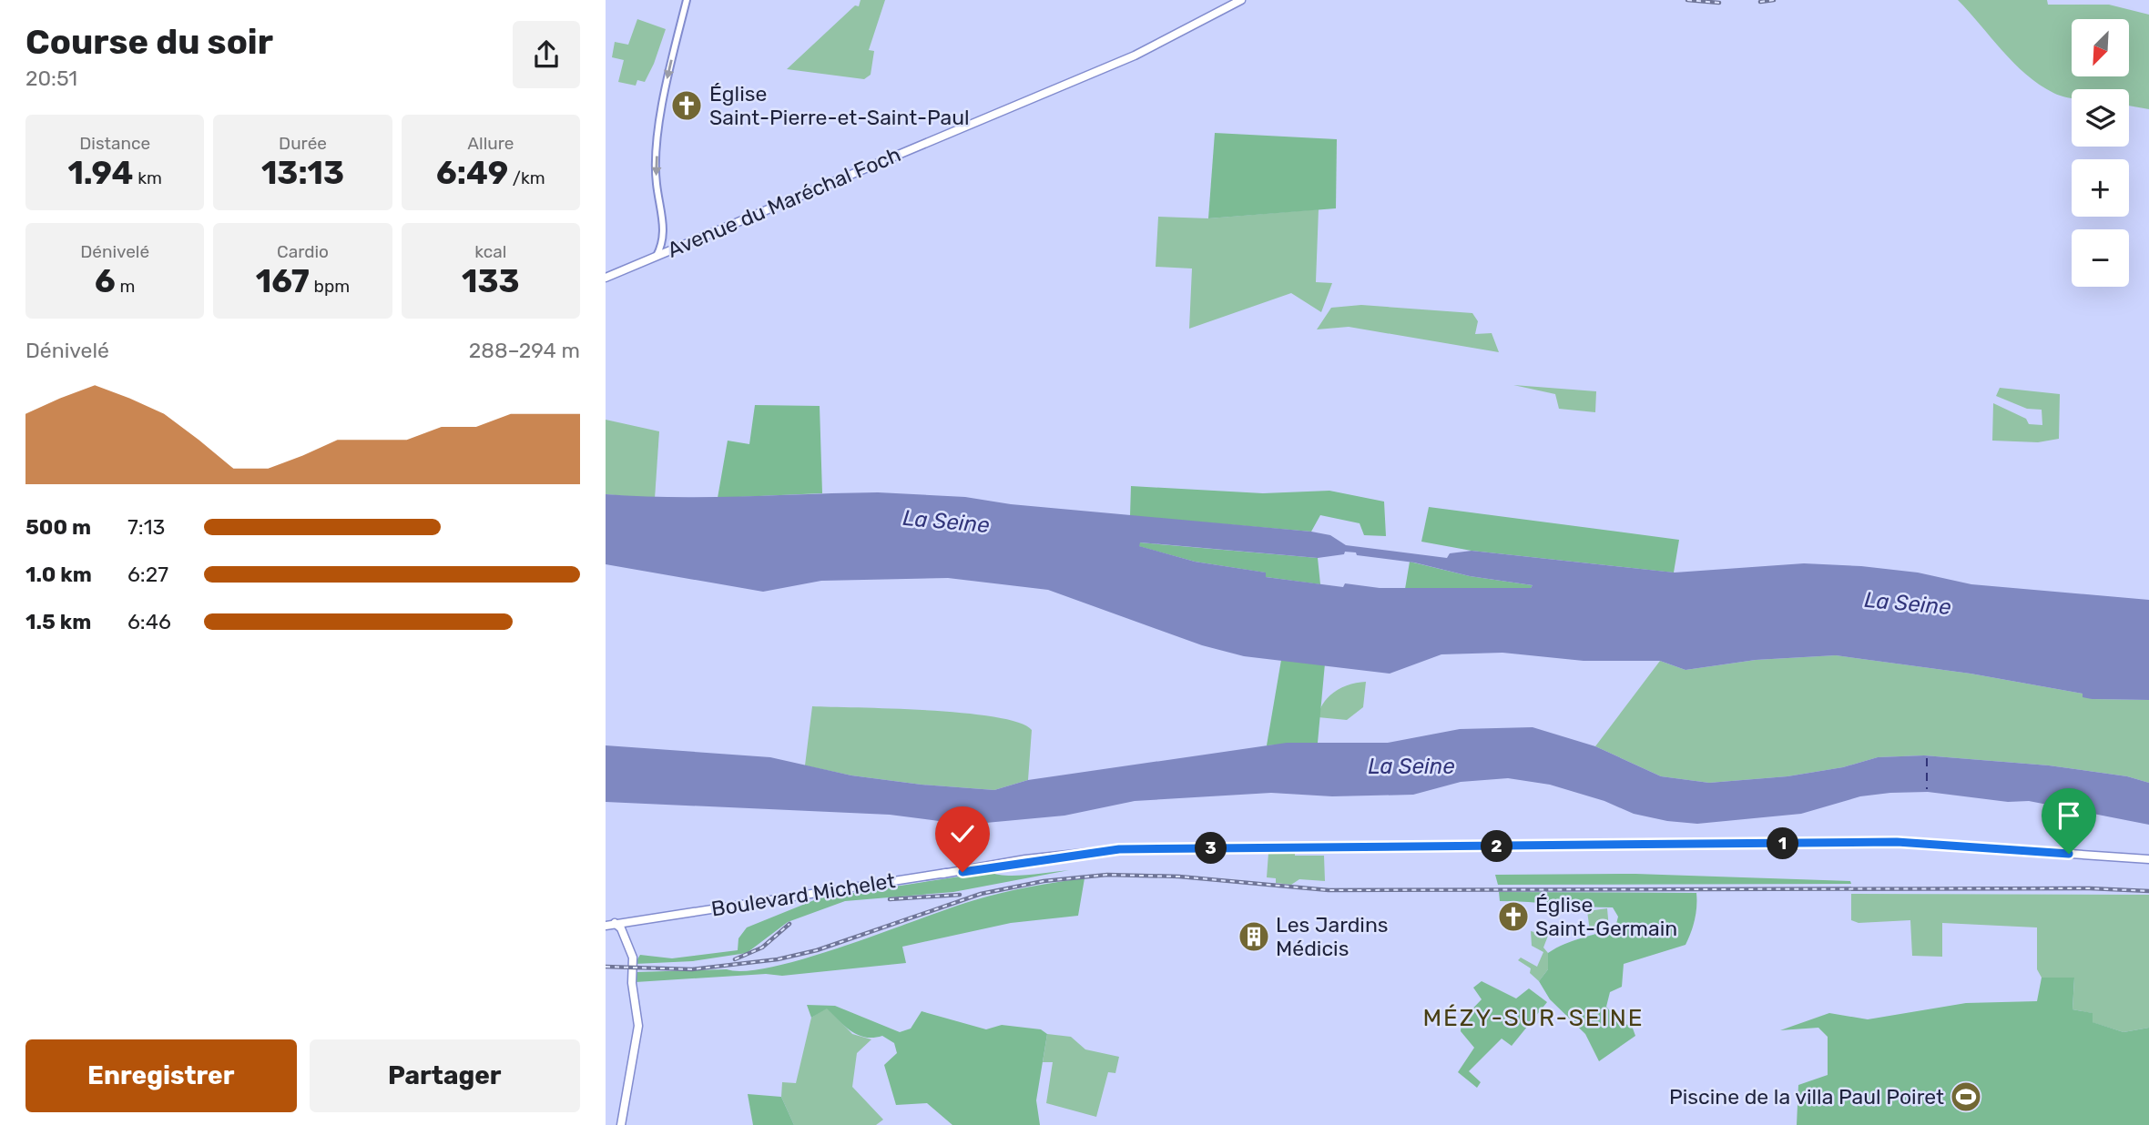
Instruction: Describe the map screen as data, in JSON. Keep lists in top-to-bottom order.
{
  "streets": {
    "main road": ["Avenue du Maréchal Foch", "Boulevard Michelet"]
  },
  "districts": ["MÉZY-SUR-SEINE"],
  "water": ["La Seine"],
  "places": {
    "church": ["Église Saint-Pierre-et-Saint-Paul", "Église Saint-Germain"],
    "building": ["Les Jardins Médicis"],
    "sports": ["Piscine de la villa Paul Poiret"]
  },
  "north": "bottom left",
  "page": {
    "heading": ["Course du soir", "20:51"],
    "map_buttons": ["+", "−"],
    "stats": [
      ["Distance", "1.94 km"],
      ["Durée", "13:13"],
      ["Allure", "6:49 /km"],
      ["Dénivelé", "6 m"],
      ["Cardio", "167 bpm"],
      ["kcal", "133"]
    ],
    "chart": ["Dénivelé", "288–294 m"],
    "list": [
      {
        "name": "500 m",
        "note": "7:13"
      },
      {
        "name": "1.0 km",
        "note": "6:27"
      },
      {
        "name": "1.5 km",
        "note": "6:46"
      }
    ],
    "pins": ["1", "2", "3"],
    "buttons": ["Enregistrer", "Partager"]
  }
}
